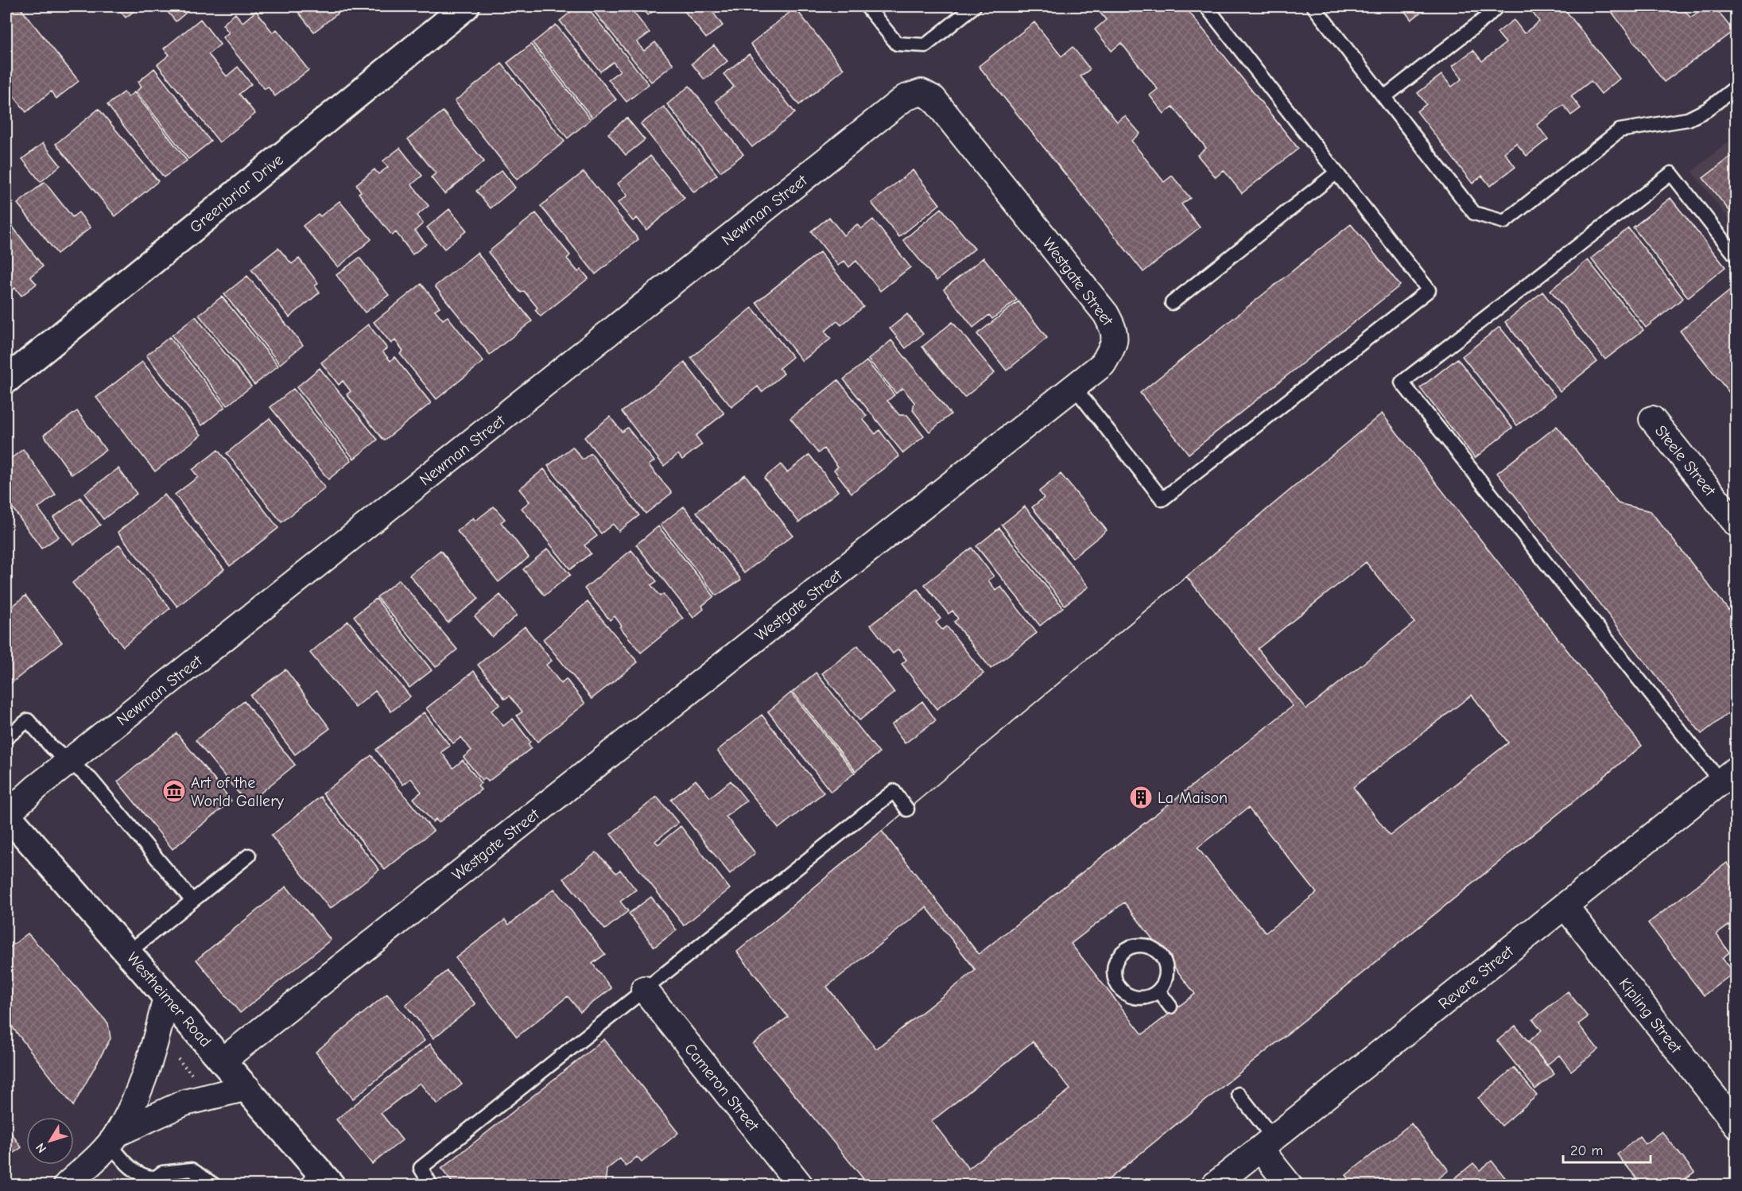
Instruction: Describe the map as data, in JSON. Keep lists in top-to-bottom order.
{
  "streets": {
    "street": [
      "Greenbriar Drive",
      "Newman Street",
      "Westgate Street",
      "Steele Street",
      "Revere Street",
      "Westheimer Road",
      "Kipling Street",
      "Cameron Street"
    ]
  },
  "crossings": [
    ["Newman Street", "Westgate Street"],
    ["Newman Street", "Westheimer Road"],
    ["Westgate Street", "Westheimer Road"],
    ["Revere Street", "Kipling Street"]
  ],
  "places": {
    "museum": ["Art of the World Gallery"],
    "building": ["La Maison"]
  },
  "scale_bar": "20 m",
  "north": "bottom left"
}
